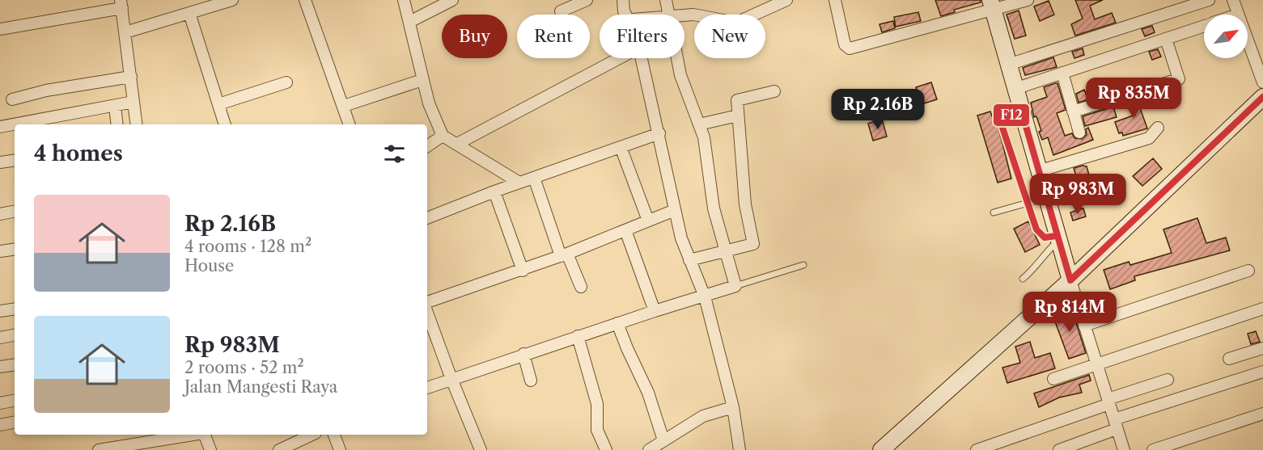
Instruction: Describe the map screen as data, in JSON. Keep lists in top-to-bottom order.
{
  "lines": ["transit line F12"],
  "north": "top right",
  "page": {
    "chip": [
      "Buy",
      "Rent",
      "Filters",
      "New"
    ],
    "price": [
      "Rp 835M",
      "Rp 2.16B",
      "Rp 983M",
      "Rp 814M"
    ],
    "heading": "4 homes",
    "list": [
      {
        "name": "Rp 2.16B",
        "note": "4 rooms · 128 m² · House"
      },
      {
        "name": "Rp 983M",
        "note": "2 rooms · 52 m² · Jalan Mangesti Raya"
      }
    ]
  }
}
